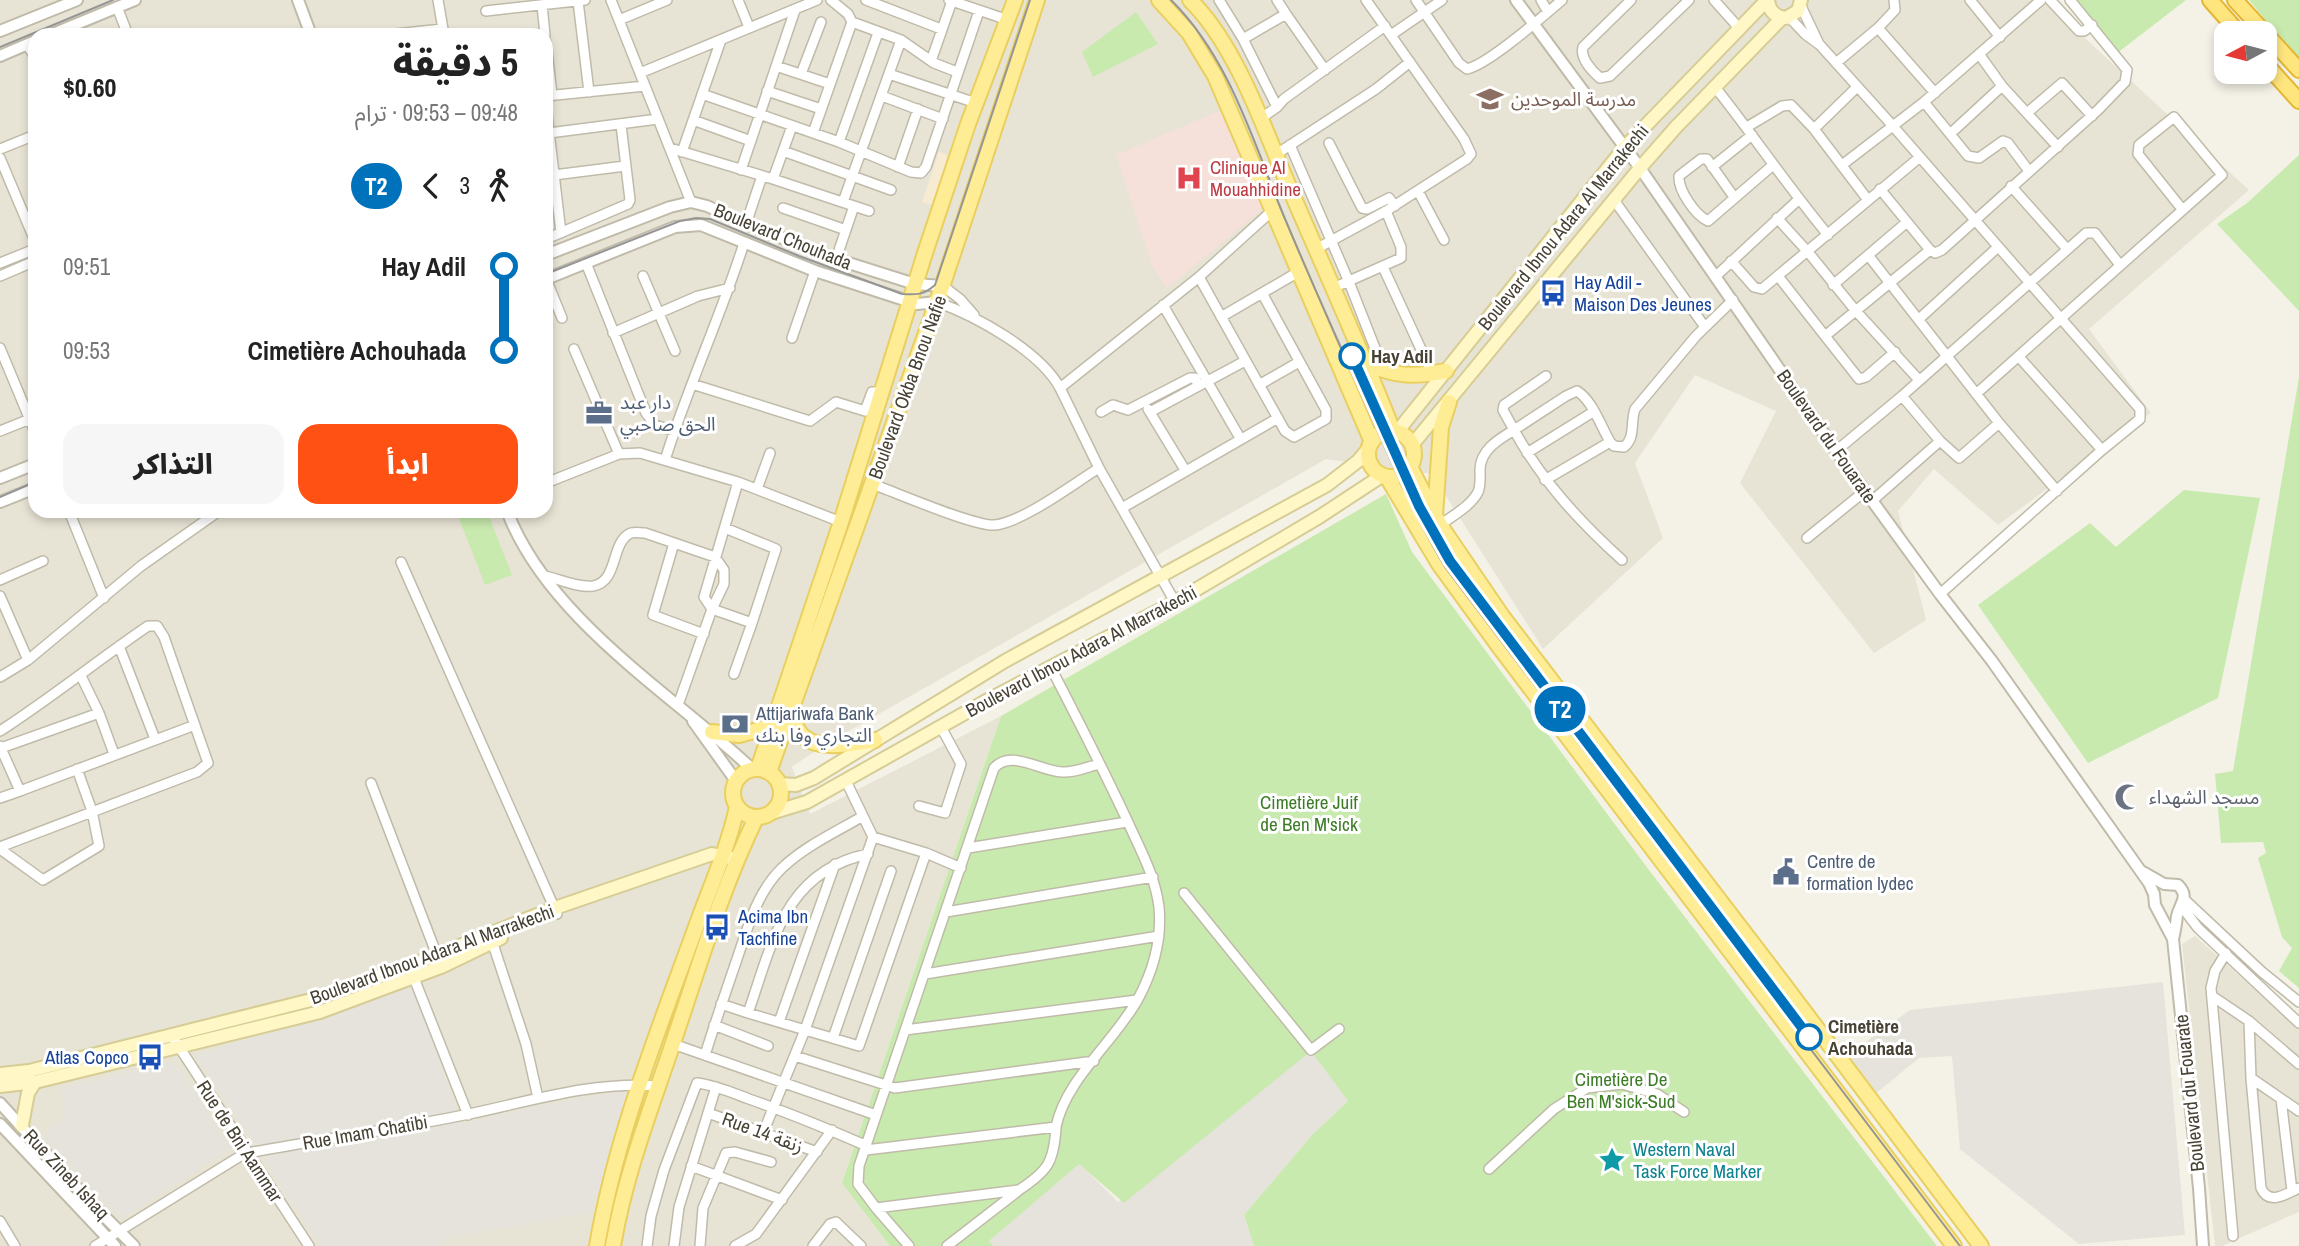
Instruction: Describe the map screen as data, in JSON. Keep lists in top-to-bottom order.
{
  "streets": {
    "main road": ["Boulevard Ibnou Adara Al Marrakechi", "Boulevard Okba Bnou Nafie"],
    "street": [
      "Boulevard Chouhada",
      "Boulevard du Fouarate",
      "Rue Imam Chatibi",
      "Rue 14 زنقة",
      "Rue de Bni Aammar",
      "Rue Zineb Ishaq"
    ]
  },
  "crossings": [
    ["Boulevard Ibnou Adara Al Marrakechi", "Boulevard Okba Bnou Nafie"],
    ["Boulevard Ibnou Adara Al Marrakechi", "Boulevard du Fouarate"],
    ["Boulevard Ibnou Adara Al Marrakechi", "Rue de Bni Aammar"],
    ["Boulevard Chouhada", "Boulevard Okba Bnou Nafie"],
    ["Rue Imam Chatibi", "Rue de Bni Aammar"],
    ["Rue Imam Chatibi", "Rue Zineb Ishaq"]
  ],
  "parks": ["Cimetière Juif de Ben M'sick", "Cimetière De Ben M'sick-Sud"],
  "places": {
    "school or university": ["مدرسة الموحدين"],
    "hospital": ["Clinique Al Mouahhidine"],
    "bus stop": ["Hay Adil - Maison Des Jeunes", "Acima Ibn Tachfine", "Atlas Copco"],
    "other": ["Hay Adil", "Cimetière Achouhada"],
    "office": ["دار عبد الحق صاحبي"],
    "bank": ["Attijariwafa Bank التجاري وفا بنك"],
    "mosque": ["مسجد الشهداء"],
    "public building": ["Centre de formation lydec"],
    "place": ["Western Naval Task Force Marker"]
  },
  "lines": ["tram line T2"],
  "north": "left",
  "page": {
    "on_map": "T2",
    "heading": ["5 دقيقة", "09:48 – 09:53 · ترام", "$0.60"],
    "legs": ["3", "T2"],
    "list": [
      {
        "name": "Hay Adil",
        "value": "09:51"
      },
      {
        "name": "Cimetière Achouhada",
        "value": "09:53"
      }
    ],
    "buttons": ["ابدأ", "التذاكر"]
  }
}
